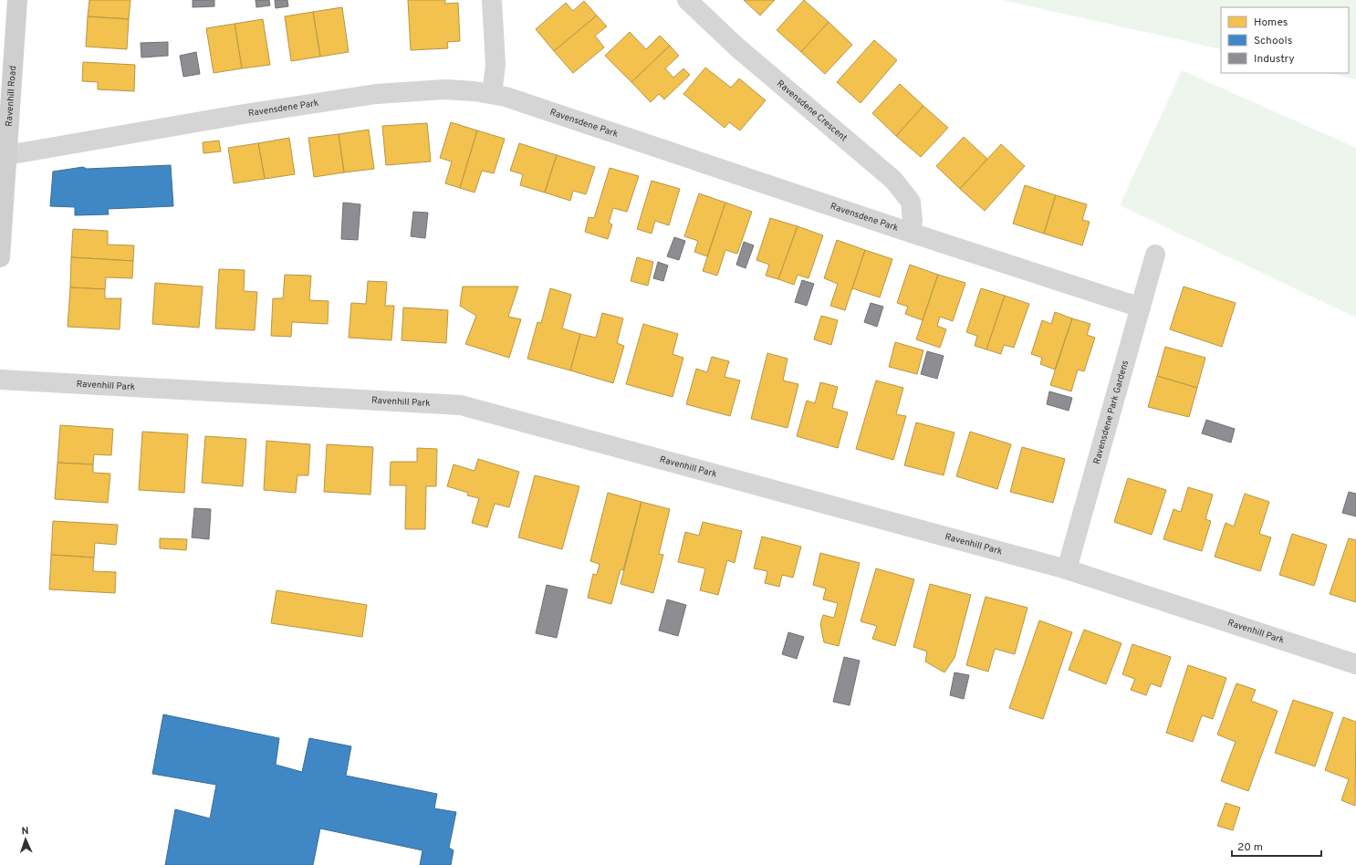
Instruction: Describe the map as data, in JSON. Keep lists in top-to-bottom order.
{
  "streets": {
    "main road": ["Ravenhill Road"],
    "street": [
      "Ravensdene Park",
      "Ravensdene Crescent",
      "Ravenhill Park",
      "Ravensdene Park Gardens"
    ]
  },
  "crossings": [
    ["Ravenhill Road", "Ravensdene Park"],
    ["Ravensdene Park", "Ravensdene Crescent"],
    ["Ravensdene Park", "Ravensdene Park Gardens"],
    ["Ravenhill Park", "Ravensdene Park Gardens"]
  ],
  "legend": ["Homes", "Schools", "Industry"],
  "scale_bar": "20 m",
  "north": "top"
}
